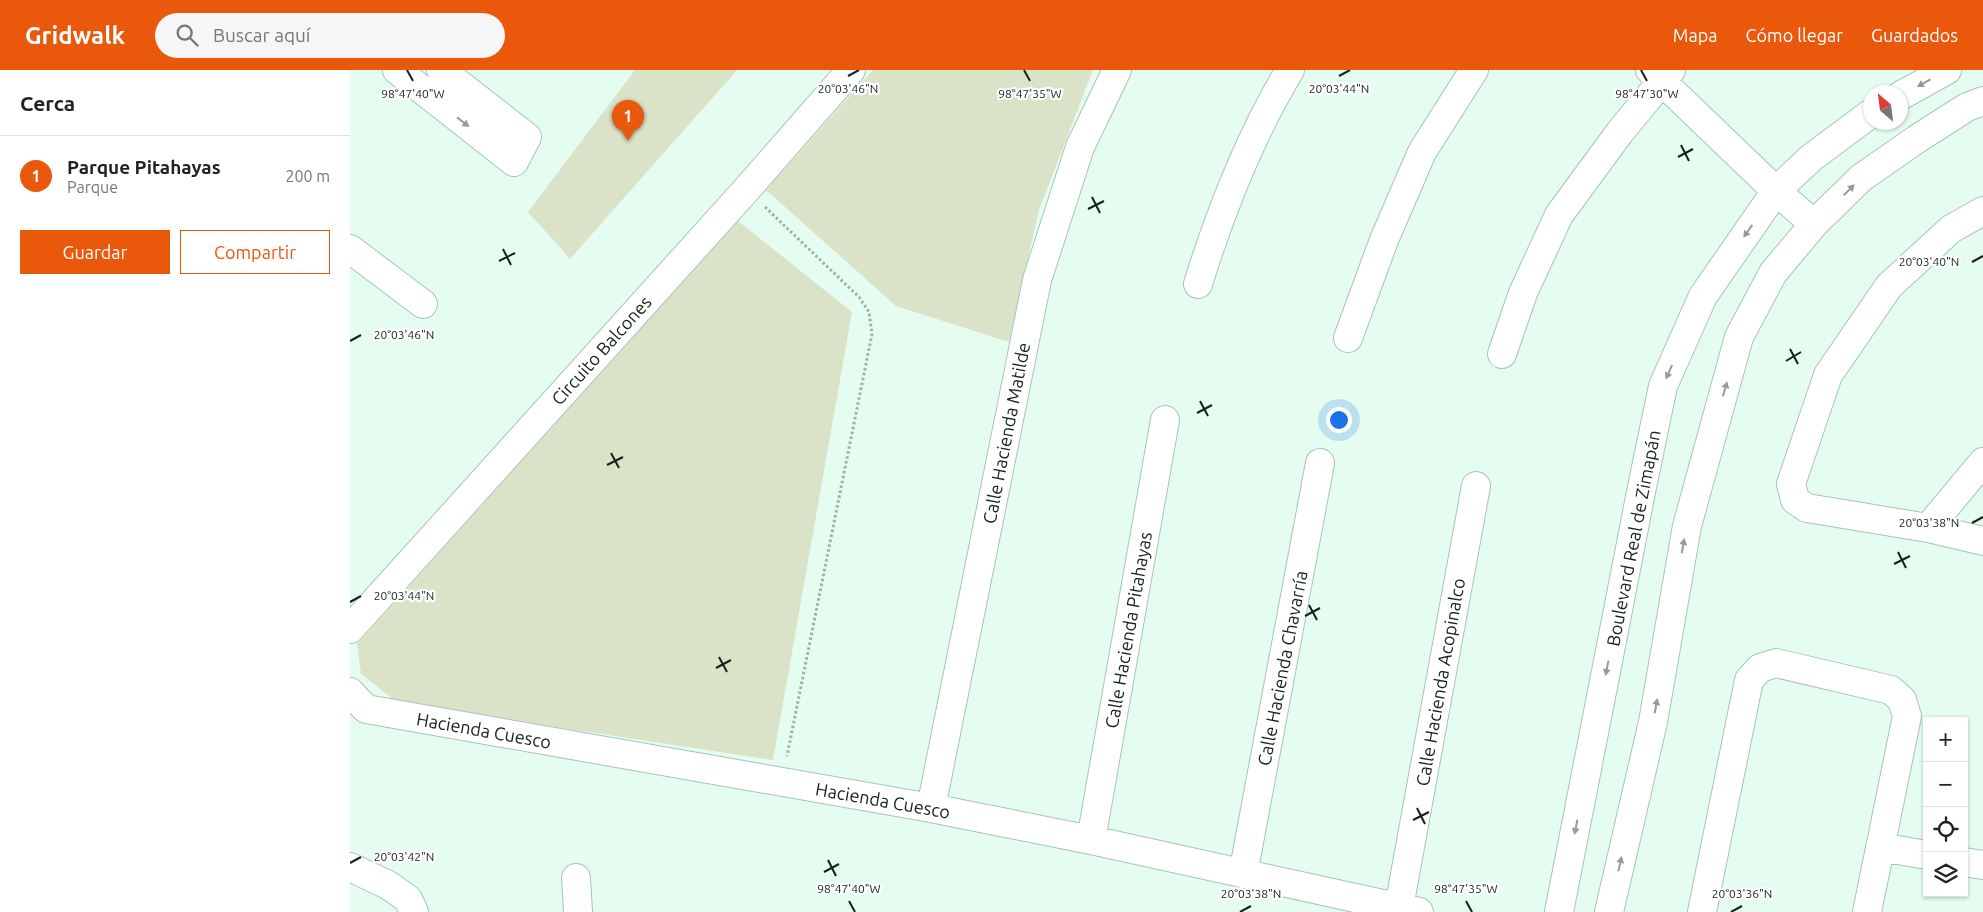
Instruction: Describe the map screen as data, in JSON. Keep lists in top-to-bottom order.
{
  "streets": {
    "street": [
      "Circuito Balcones",
      "Calle Hacienda Matilde",
      "Boulevard Real de Zimapán",
      "Calle Hacienda Pitahayas",
      "Calle Hacienda Chavarría",
      "Calle Hacienda Acopinalco",
      "Hacienda Cuesco"
    ]
  },
  "crossings": [
    ["Calle Hacienda Matilde", "Hacienda Cuesco"],
    ["Calle Hacienda Pitahayas", "Hacienda Cuesco"],
    ["Calle Hacienda Chavarría", "Hacienda Cuesco"],
    ["Calle Hacienda Acopinalco", "Hacienda Cuesco"]
  ],
  "north": "top left",
  "page": {
    "header": "Gridwalk",
    "search": "Buscar aquí",
    "nav": ["Mapa", "Cómo llegar", "Guardados"],
    "heading": "Cerca",
    "pins": "1",
    "list": [
      {
        "mark": "1",
        "name": "Parque Pitahayas",
        "note": "Parque",
        "value": "200 m"
      }
    ],
    "buttons": ["Guardar", "Compartir"],
    "map_buttons": ["+", "−"]
  },
  "coordinates": [
    "20°03'46\"N",
    "20°03'44\"N",
    "98°47'40\"W",
    "98°47'35\"W",
    "98°47'30\"W",
    "20°03'40\"N",
    "20°03'38\"N",
    "20°03'42\"N",
    "20°03'36\"N"
  ]
}
